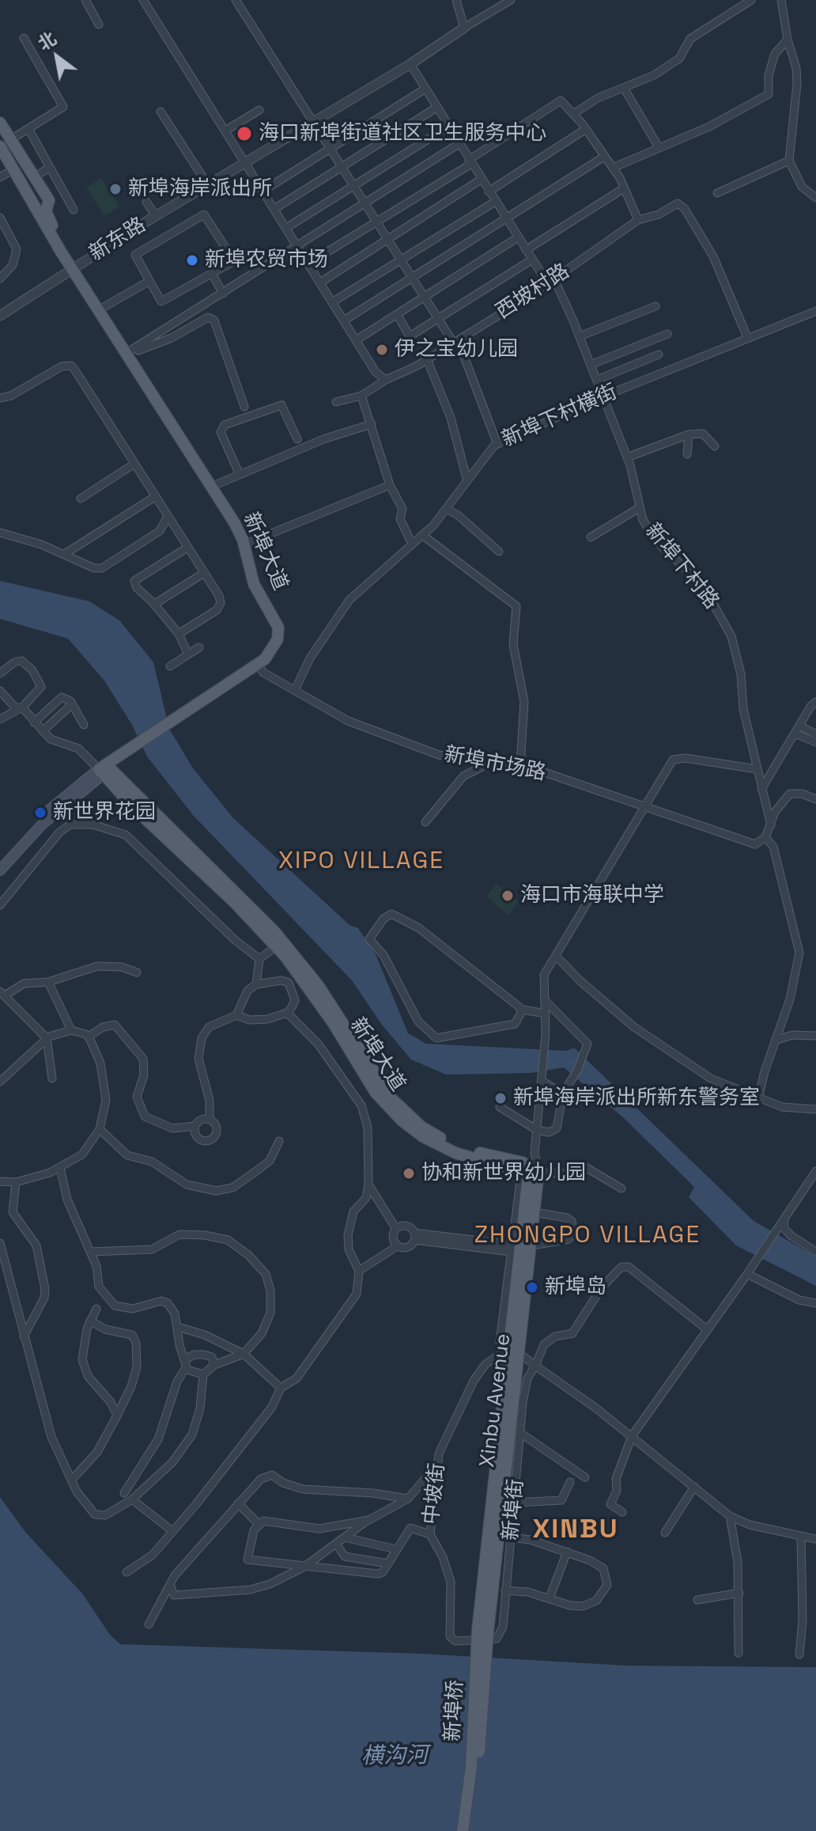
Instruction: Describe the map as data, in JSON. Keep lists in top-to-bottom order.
{
  "streets": {
    "main road": ["新埠大道", "Xinbu Avenue", "新埠桥"],
    "street": [
      "新东路",
      "西坡村路",
      "新埠下村横街",
      "新埠下村路",
      "新埠市场路",
      "中坡街",
      "新埠街"
    ]
  },
  "crossings": [
    ["新东路", "新埠大道"],
    ["新东路", "新埠下村路"],
    ["西坡村路", "新埠下村横街"],
    ["西坡村路", "新埠下村路"],
    ["新埠下村横街", "新埠下村路"],
    ["新埠下村横街", "新埠市场路"],
    ["新埠大道", "新埠市场路"],
    ["新埠大道", "Xinbu Avenue"],
    ["Xinbu Avenue", "中坡街"],
    ["Xinbu Avenue", "新埠街"],
    ["Xinbu Avenue", "新埠桥"],
    ["中坡街", "新埠街"],
    ["中坡街", "新埠桥"],
    ["新埠街", "新埠桥"]
  ],
  "districts": ["XIPO VILLAGE", "ZHONGPO VILLAGE", "XINBU"],
  "water": ["横沟河"],
  "places": [
    "海口新埠街道社区卫生服务中心",
    "新埠海岸派出所",
    "新埠农贸市场",
    "伊之宝幼儿园",
    "新世界花园",
    "海口市海联中学",
    "新埠海岸派出所新东警务室",
    "协和新世界幼儿园",
    "新埠岛"
  ],
  "north": "top left"
}
